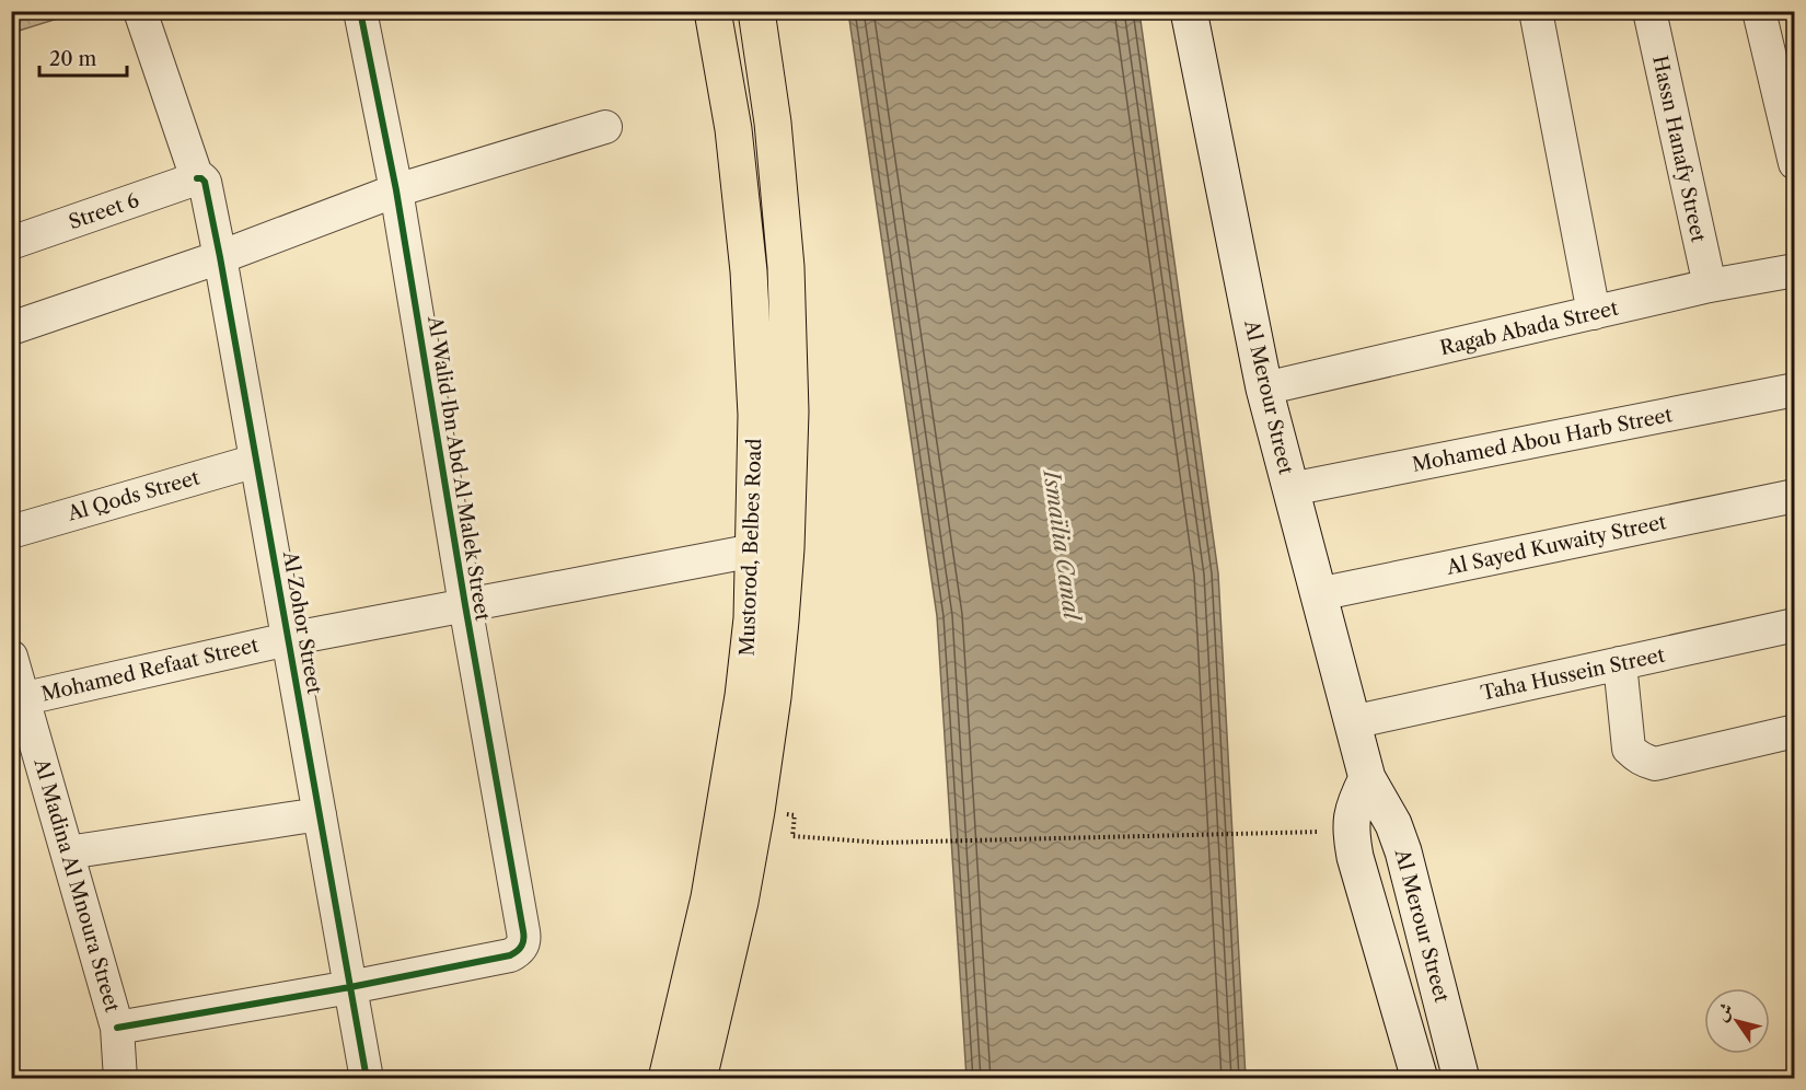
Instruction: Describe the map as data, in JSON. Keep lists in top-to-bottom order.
{
  "streets": {
    "main road": ["Al Merour Street", "Mustorod, Belbes Road"],
    "street": [
      "Hassn Hanafy Street",
      "Street 6",
      "Ragab Abada Street",
      "Mohamed Abou Harb Street",
      "Al Walid Ibn Abd Al Malek Street",
      "Al Qods Street",
      "Al Sayed Kuwaity Street",
      "Al Zohor Street",
      "Mohamed Refaat Street",
      "Taha Hussein Street",
      "Al Madina Al Mnoura Street"
    ]
  },
  "crossings": [
    ["Hassn Hanafy Street", "Ragab Abada Street"],
    ["Street 6", "Al Zohor Street"],
    ["Ragab Abada Street", "Al Merour Street"],
    ["Al Merour Street", "Mohamed Abou Harb Street"],
    ["Al Merour Street", "Al Sayed Kuwaity Street"],
    ["Al Merour Street", "Taha Hussein Street"],
    ["Al Walid Ibn Abd Al Malek Street", "Al Zohor Street"],
    ["Al Walid Ibn Abd Al Malek Street", "Mohamed Refaat Street"],
    ["Al Qods Street", "Al Zohor Street"],
    ["Mustorod, Belbes Road", "Mohamed Refaat Street"],
    ["Al Zohor Street", "Mohamed Refaat Street"],
    ["Mohamed Refaat Street", "Al Madina Al Mnoura Street"]
  ],
  "water": ["Ismaïlia Canal"],
  "scale_bar": "20 m",
  "north": "top left"
}
